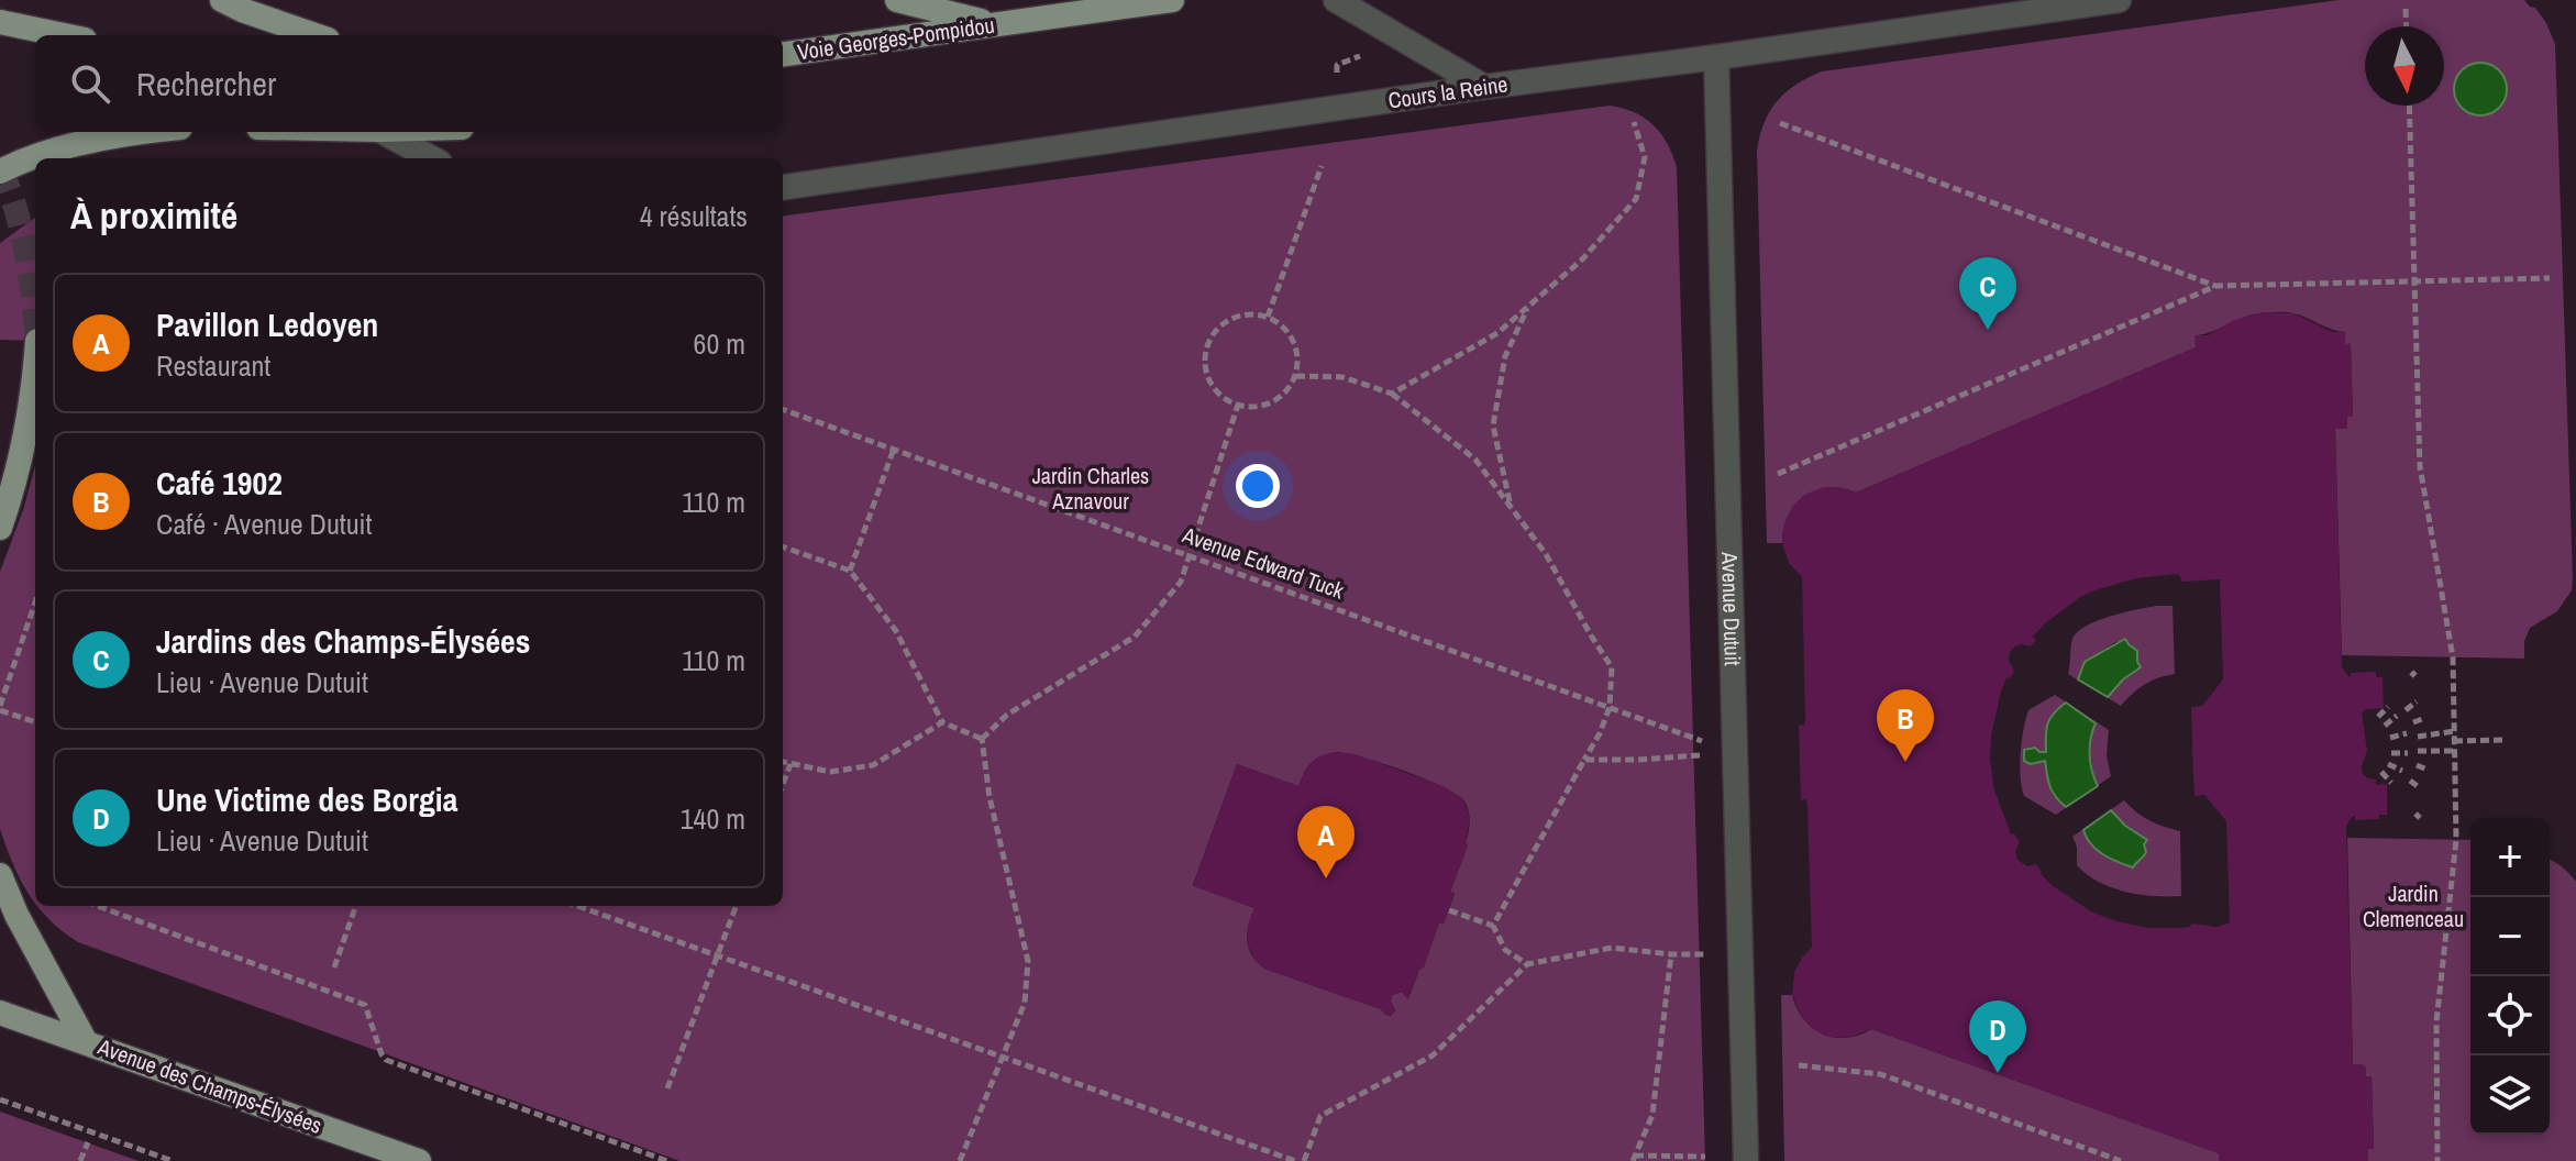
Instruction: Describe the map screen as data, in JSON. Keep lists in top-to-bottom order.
{
  "streets": {
    "main road": ["Voie Georges-Pompidou", "Avenue des Champs-Élysées"],
    "street": ["Cours la Reine", "Avenue Dutuit"],
    "path": ["Avenue Edward Tuck"]
  },
  "crossings": [
    ["Cours la Reine", "Avenue Dutuit"],
    ["Avenue Edward Tuck", "Avenue Dutuit"]
  ],
  "parks": ["Jardin Charles Aznavour", "Jardin Clemenceau"],
  "north": "bottom",
  "page": {
    "search": "Rechercher",
    "heading": ["À proximité", "4 résultats"],
    "pins": [
      "C",
      "B",
      "A",
      "D"
    ],
    "list": [
      {
        "mark": "A",
        "name": "Pavillon Ledoyen",
        "note": "Restaurant",
        "value": "60 m"
      },
      {
        "mark": "B",
        "name": "Café 1902",
        "note": "Café · Avenue Dutuit",
        "value": "110 m"
      },
      {
        "mark": "C",
        "name": "Jardins des Champs-Élysées",
        "note": "Lieu · Avenue Dutuit",
        "value": "110 m"
      },
      {
        "mark": "D",
        "name": "Une Victime des Borgia",
        "note": "Lieu · Avenue Dutuit",
        "value": "140 m"
      }
    ],
    "map_buttons": ["+", "−"]
  }
}
